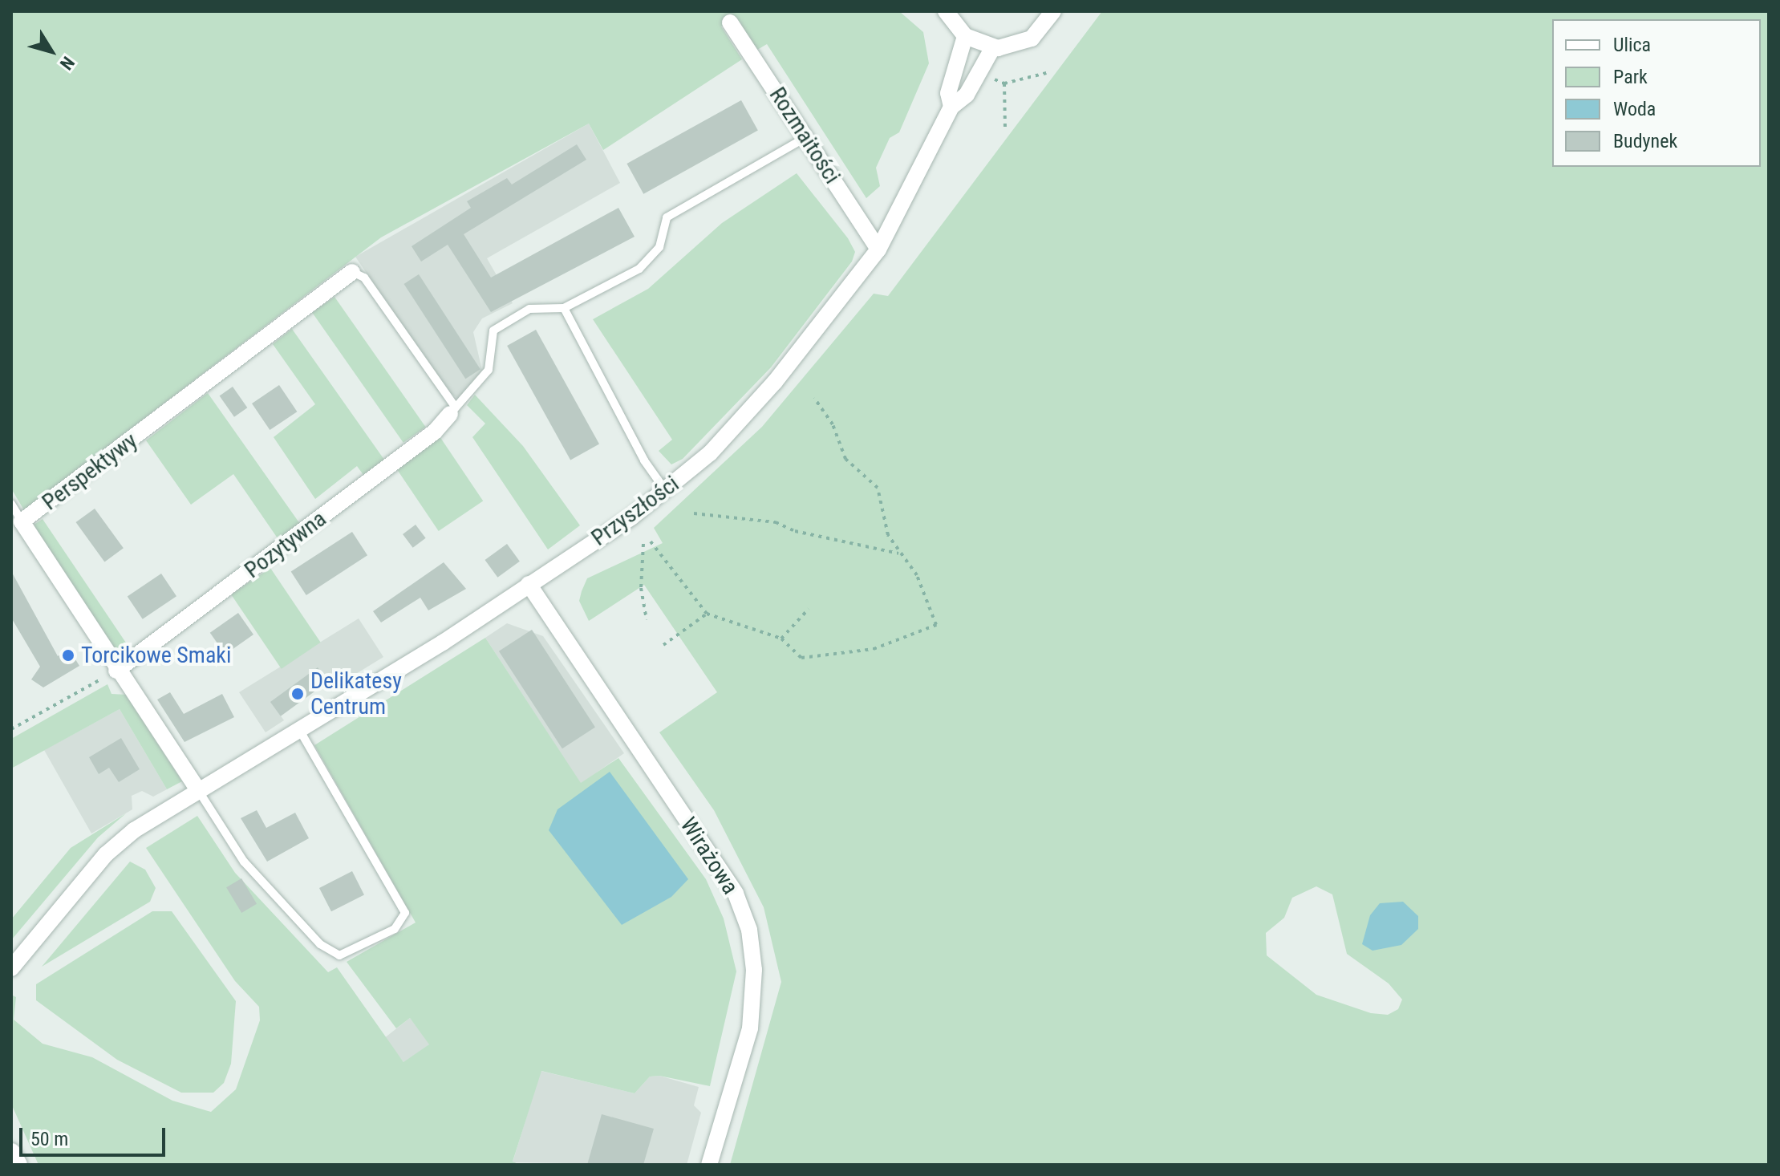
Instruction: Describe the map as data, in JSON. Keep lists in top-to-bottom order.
{
  "streets": {
    "street": [
      "Rozmaitości",
      "Perspektywy",
      "Przyszłości",
      "Pozytywna",
      "Wirażowa"
    ]
  },
  "crossings": [
    ["Rozmaitości", "Przyszłości"],
    ["Perspektywy", "Przyszłości"],
    ["Perspektywy", "Pozytywna"],
    ["Przyszłości", "Wirażowa"]
  ],
  "places": ["Torcikowe Smaki", "Delikatesy Centrum"],
  "legend": [
    "Ulica",
    "Park",
    "Woda",
    "Budynek"
  ],
  "scale_bar": "50 m",
  "north": "bottom right"
}
